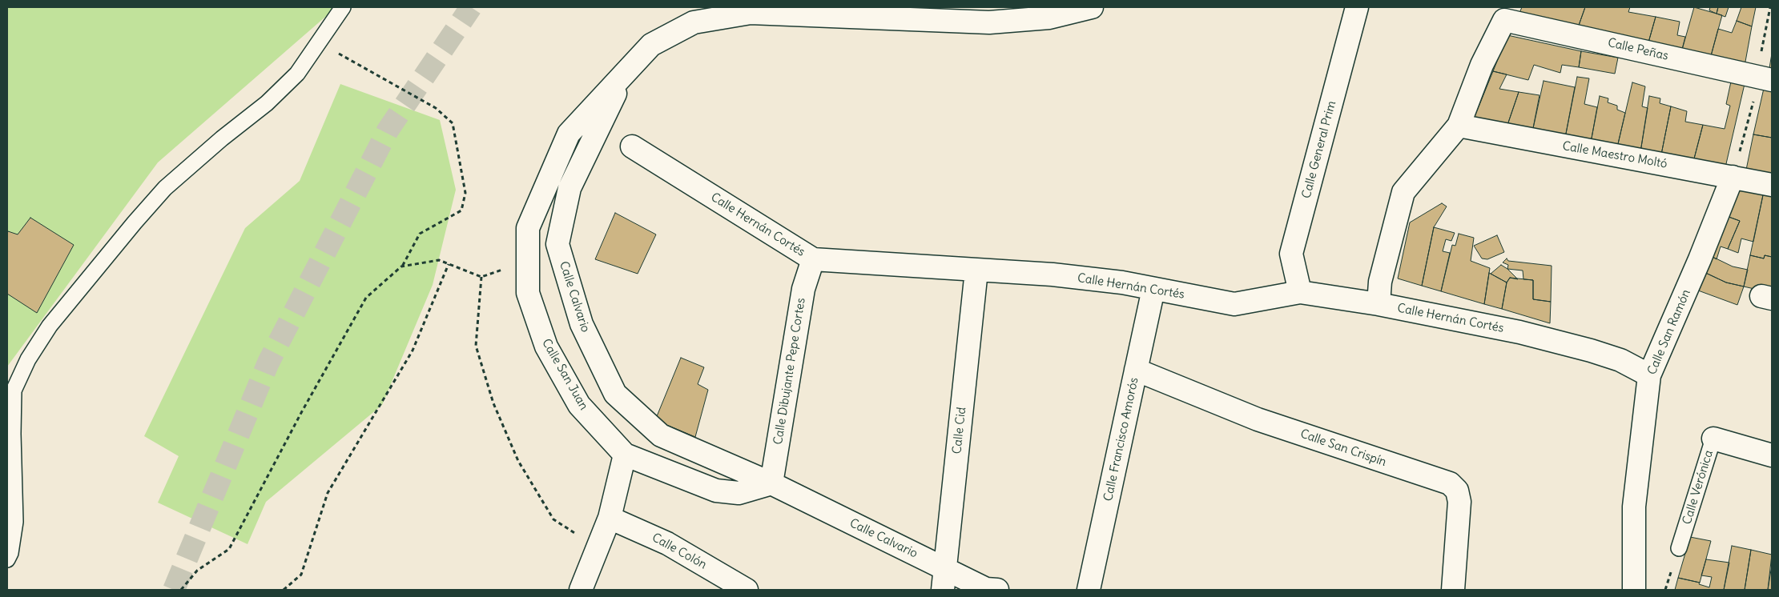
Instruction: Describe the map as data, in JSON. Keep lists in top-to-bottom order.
{
  "streets": {
    "street": [
      "Calle Peñas",
      "Calle General Prim",
      "Calle Maestro Moltó",
      "Calle Hernán Cortés",
      "Calle Calvario",
      "Calle San Ramón",
      "Calle Dibujante Pepe Cortes",
      "Calle San Juan",
      "Calle Cid",
      "Calle Francisco Amorós",
      "Calle San Crispín",
      "Calle Verónica",
      "Calle Colón"
    ]
  },
  "crossings": [
    ["Calle Peñas", "Calle Maestro Moltó"],
    ["Calle General Prim", "Calle Hernán Cortés"],
    ["Calle Maestro Moltó", "Calle San Ramón"],
    ["Calle Hernán Cortés", "Calle San Ramón"],
    ["Calle Hernán Cortés", "Calle Dibujante Pepe Cortes"],
    ["Calle Hernán Cortés", "Calle Cid"],
    ["Calle Hernán Cortés", "Calle Francisco Amorós"],
    ["Calle Calvario", "Calle Dibujante Pepe Cortes"],
    ["Calle Calvario", "Calle San Juan"],
    ["Calle Calvario", "Calle Cid"],
    ["Calle Francisco Amorós", "Calle San Crispín"]
  ]
}
